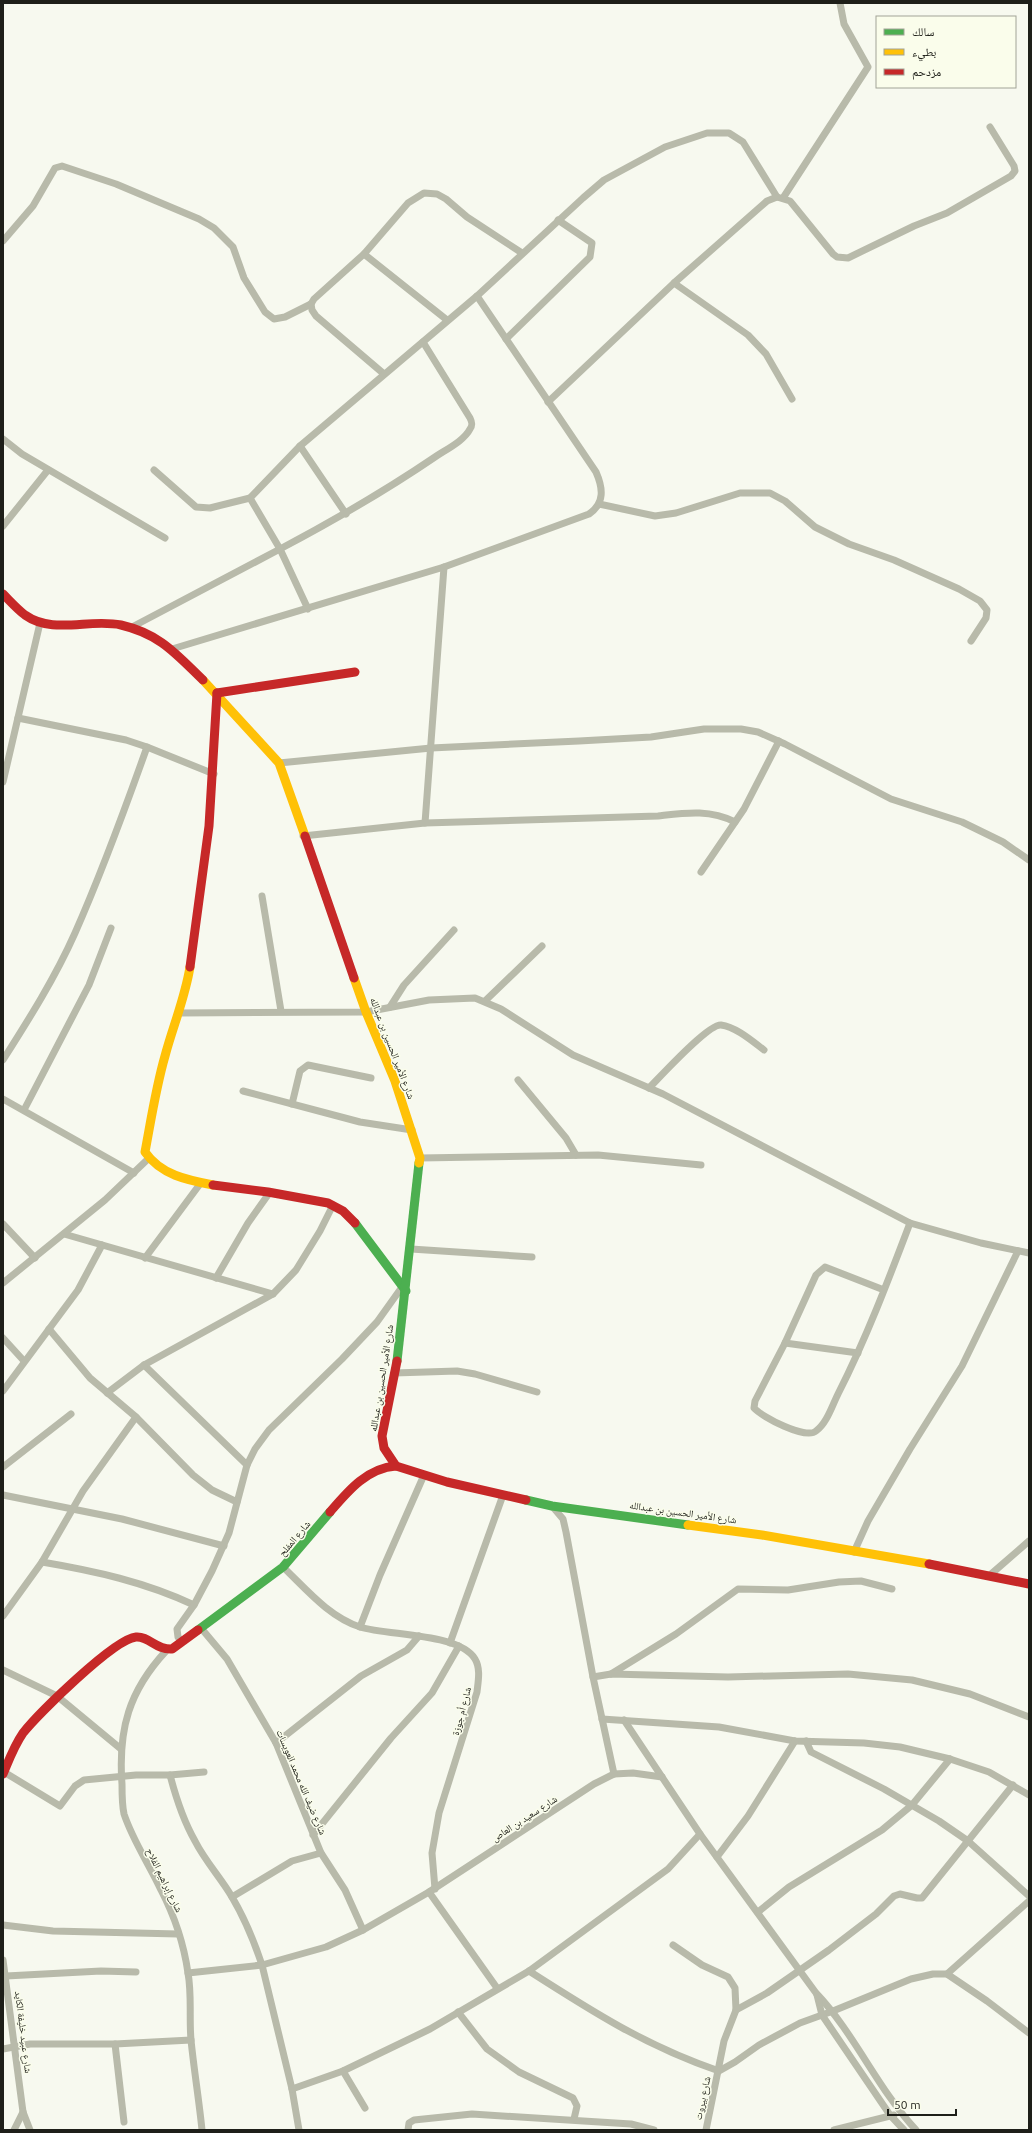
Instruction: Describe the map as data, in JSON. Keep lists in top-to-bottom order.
{
  "streets": {
    "street": [
      "شارع الأمير الحسين بن عبدالله",
      "شارع المفلح",
      "شارع أم جوزة",
      "شارع ضيف الله محمد العويسات",
      "شارع سعيد بن العاص",
      "شارع إبراهيم الفلاح",
      "شارع عبيد خليفة الكايد",
      "شارع بيروت"
    ]
  },
  "crossings": [
    ["شارع الأمير الحسين بن عبدالله", "شارع المفلح"],
    ["شارع المفلح", "شارع أم جوزة"],
    ["شارع المفلح", "شارع ضيف الله محمد العويسات"],
    ["شارع المفلح", "شارع إبراهيم الفلاح"],
    ["شارع أم جوزة", "شارع سعيد بن العاص"],
    ["شارع ضيف الله محمد العويسات", "شارع سعيد بن العاص"],
    ["شارع سعيد بن العاص", "شارع إبراهيم الفلاح"]
  ],
  "legend": ["سالك", "بطيء", "مزدحم"],
  "scale_bar": "50 m"
}
